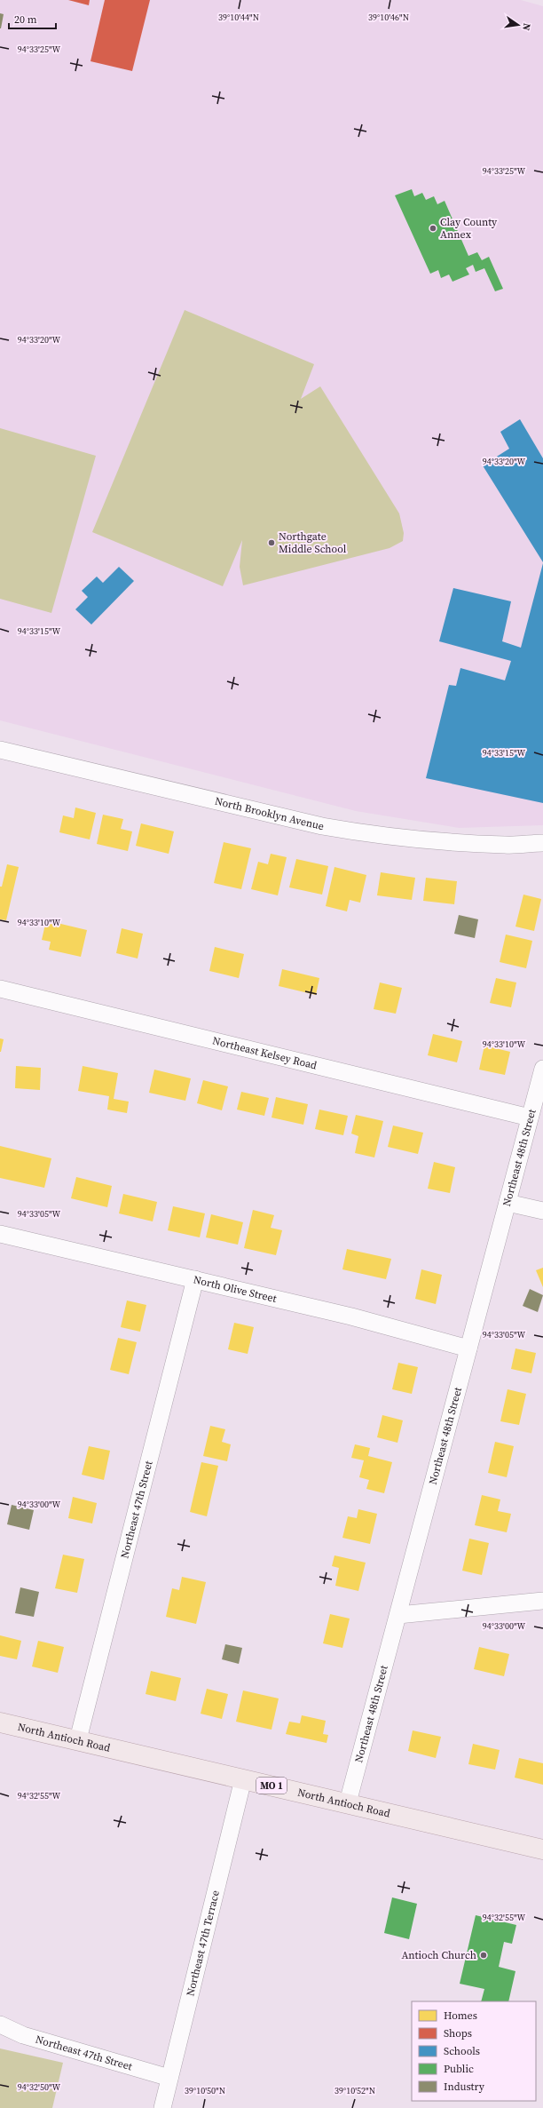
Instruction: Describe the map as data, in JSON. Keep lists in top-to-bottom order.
{
  "streets": {
    "main road": ["North Antioch Road", "MO 1"],
    "street": [
      "North Brooklyn Avenue",
      "Northeast Kelsey Road",
      "Northeast 48th Street",
      "North Olive Street",
      "Northeast 47th Street",
      "Northeast 47th Terrace"
    ]
  },
  "crossings": [
    ["Northeast Kelsey Road", "Northeast 48th Street"],
    ["Northeast 48th Street", "North Olive Street"],
    ["Northeast 48th Street", "North Antioch Road"],
    ["North Olive Street", "Northeast 47th Street"],
    ["Northeast 47th Street", "North Antioch Road"],
    ["Northeast 47th Street", "Northeast 47th Terrace"],
    ["North Antioch Road", "Northeast 47th Terrace"]
  ],
  "places": ["Clay County Annex", "Northgate Middle School", "Antioch Church"],
  "legend": [
    "Homes",
    "Shops",
    "Schools",
    "Public",
    "Industry"
  ],
  "scale_bar": "20 m",
  "north": "right",
  "coordinates": [
    "39°10'46\"N",
    "39°10'44\"N",
    "94°33'25\"W",
    "94°33'20\"W",
    "94°33'15\"W",
    "94°33'10\"W",
    "94°33'05\"W",
    "94°33'00\"W",
    "94°32'55\"W",
    "94°32'50\"W",
    "39°10'50\"N",
    "39°10'52\"N"
  ]
}
